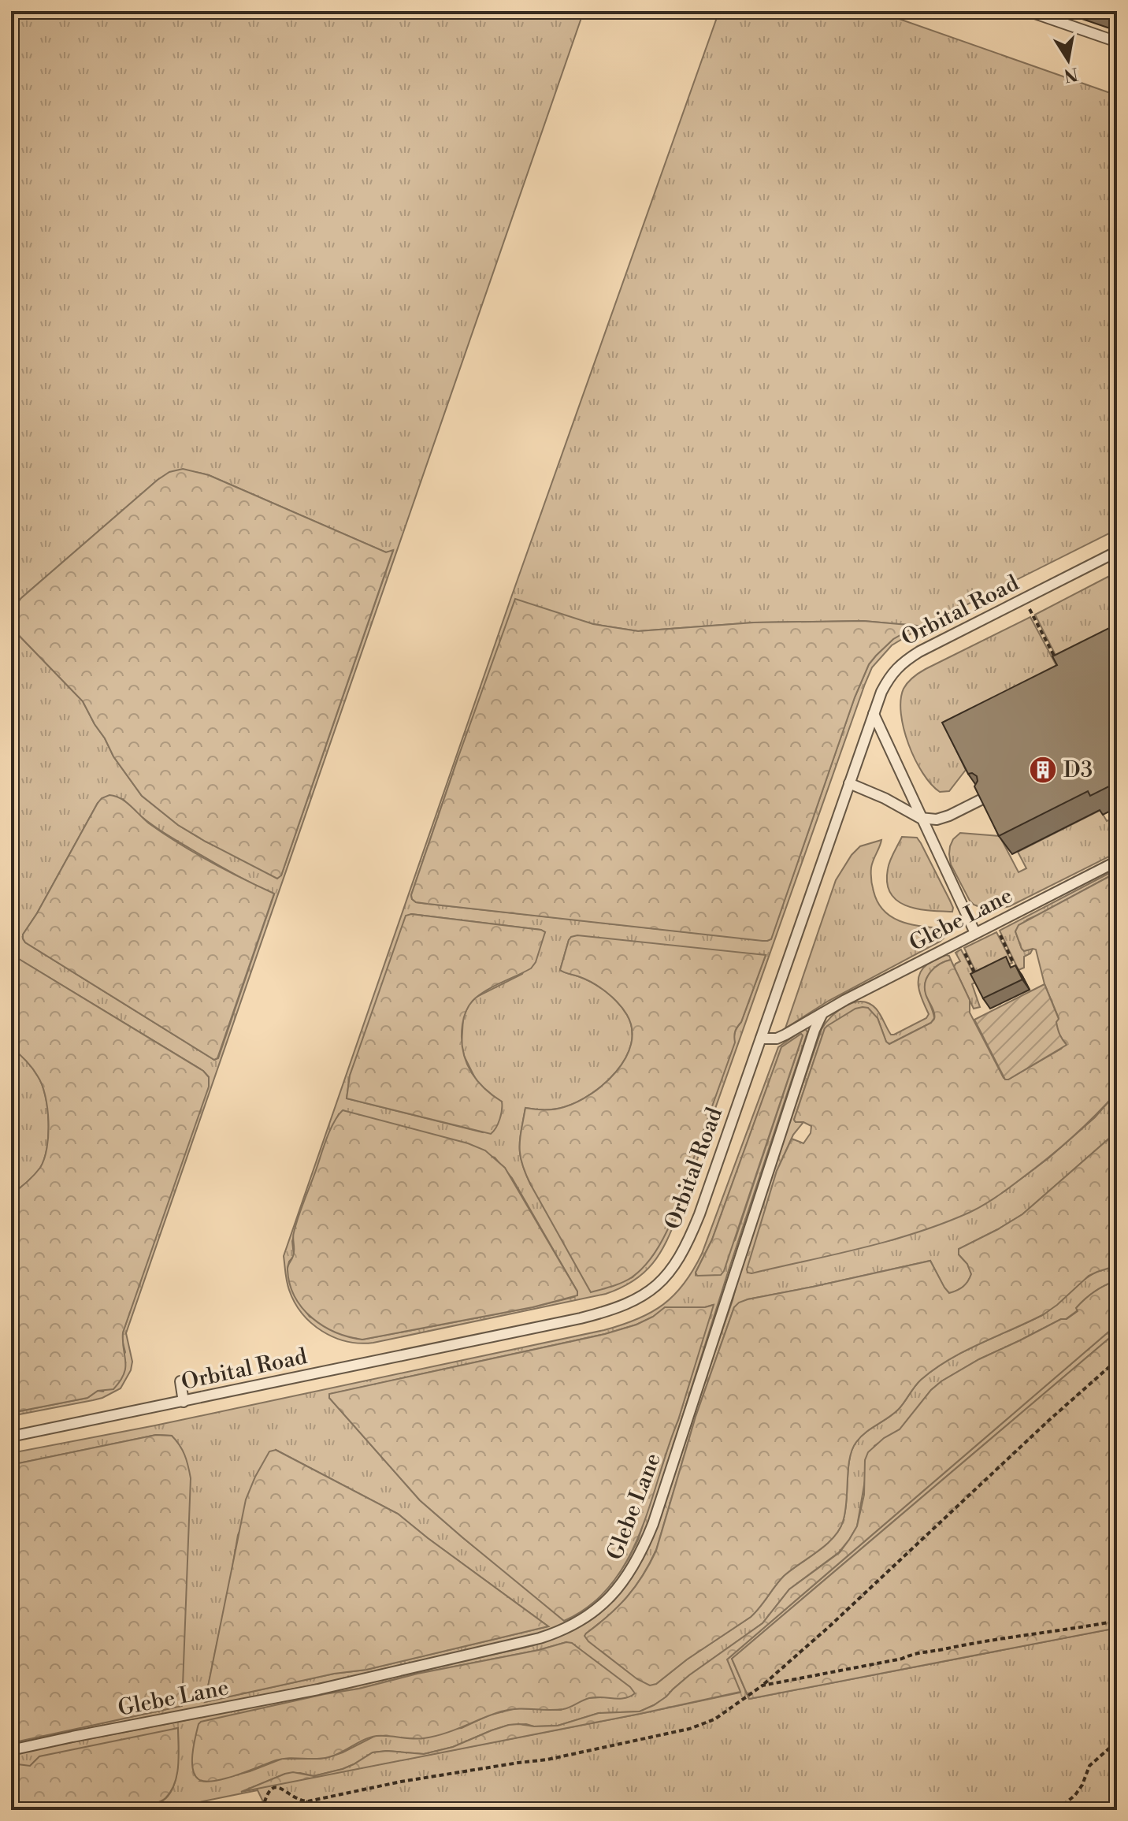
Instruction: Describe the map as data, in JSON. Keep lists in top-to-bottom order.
{
  "streets": {
    "lane": ["Orbital Road", "Glebe Lane"]
  },
  "crossings": [
    ["Orbital Road", "Glebe Lane"]
  ],
  "places": {
    "building": ["D3"]
  },
  "north": "bottom"
}
